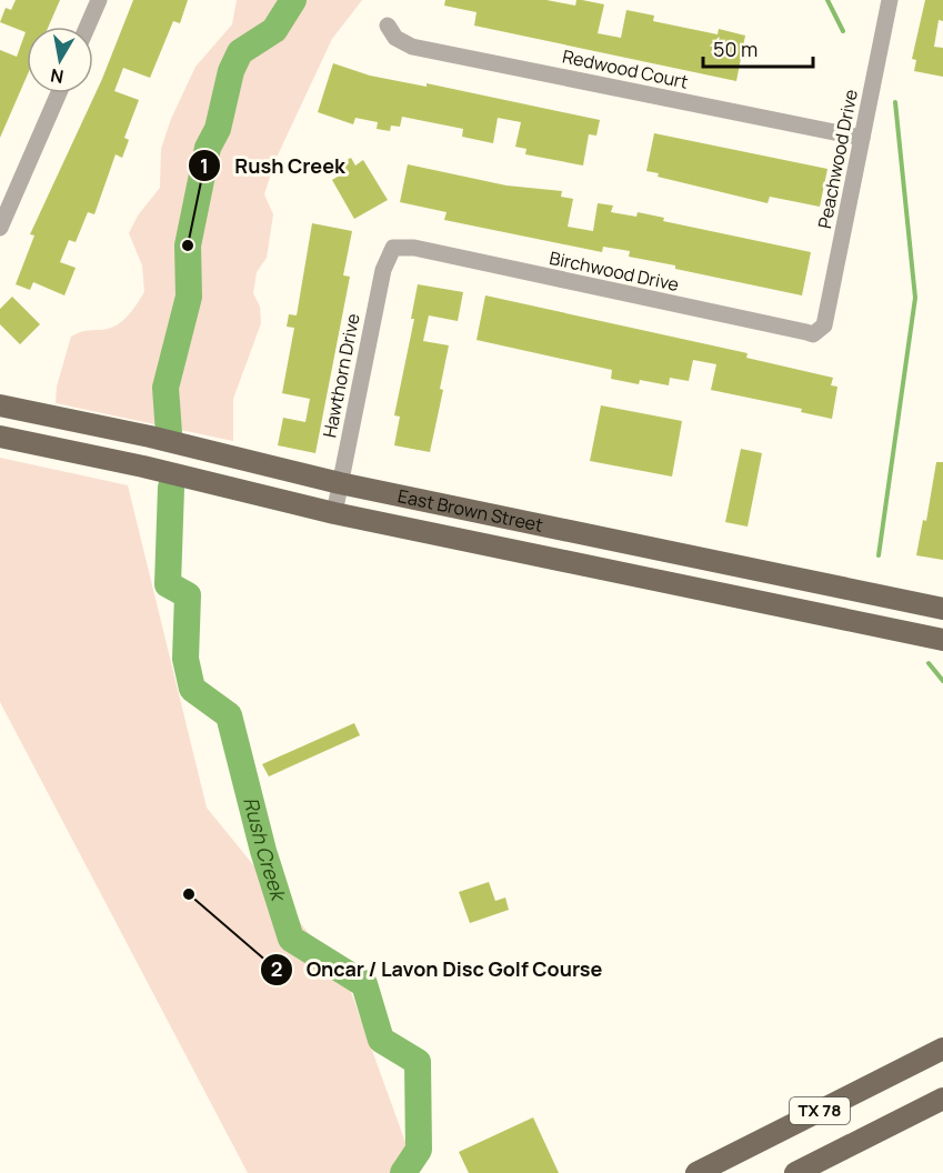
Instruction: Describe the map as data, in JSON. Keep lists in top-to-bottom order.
{
  "streets": {
    "main road": ["East Brown Street", "TX 78"],
    "street": [
      "Redwood Court",
      "Peachwood Drive",
      "Birchwood Drive",
      "Hawthorn Drive"
    ]
  },
  "crossings": [
    ["Redwood Court", "Peachwood Drive"],
    ["Peachwood Drive", "Birchwood Drive"],
    ["Birchwood Drive", "Hawthorn Drive"],
    ["Hawthorn Drive", "East Brown Street"]
  ],
  "water": ["Rush Creek"],
  "places": ["Rush Creek", "Oncar / Lavon Disc Golf Course"],
  "scale_bar": "50 m",
  "north": "bottom"
}
